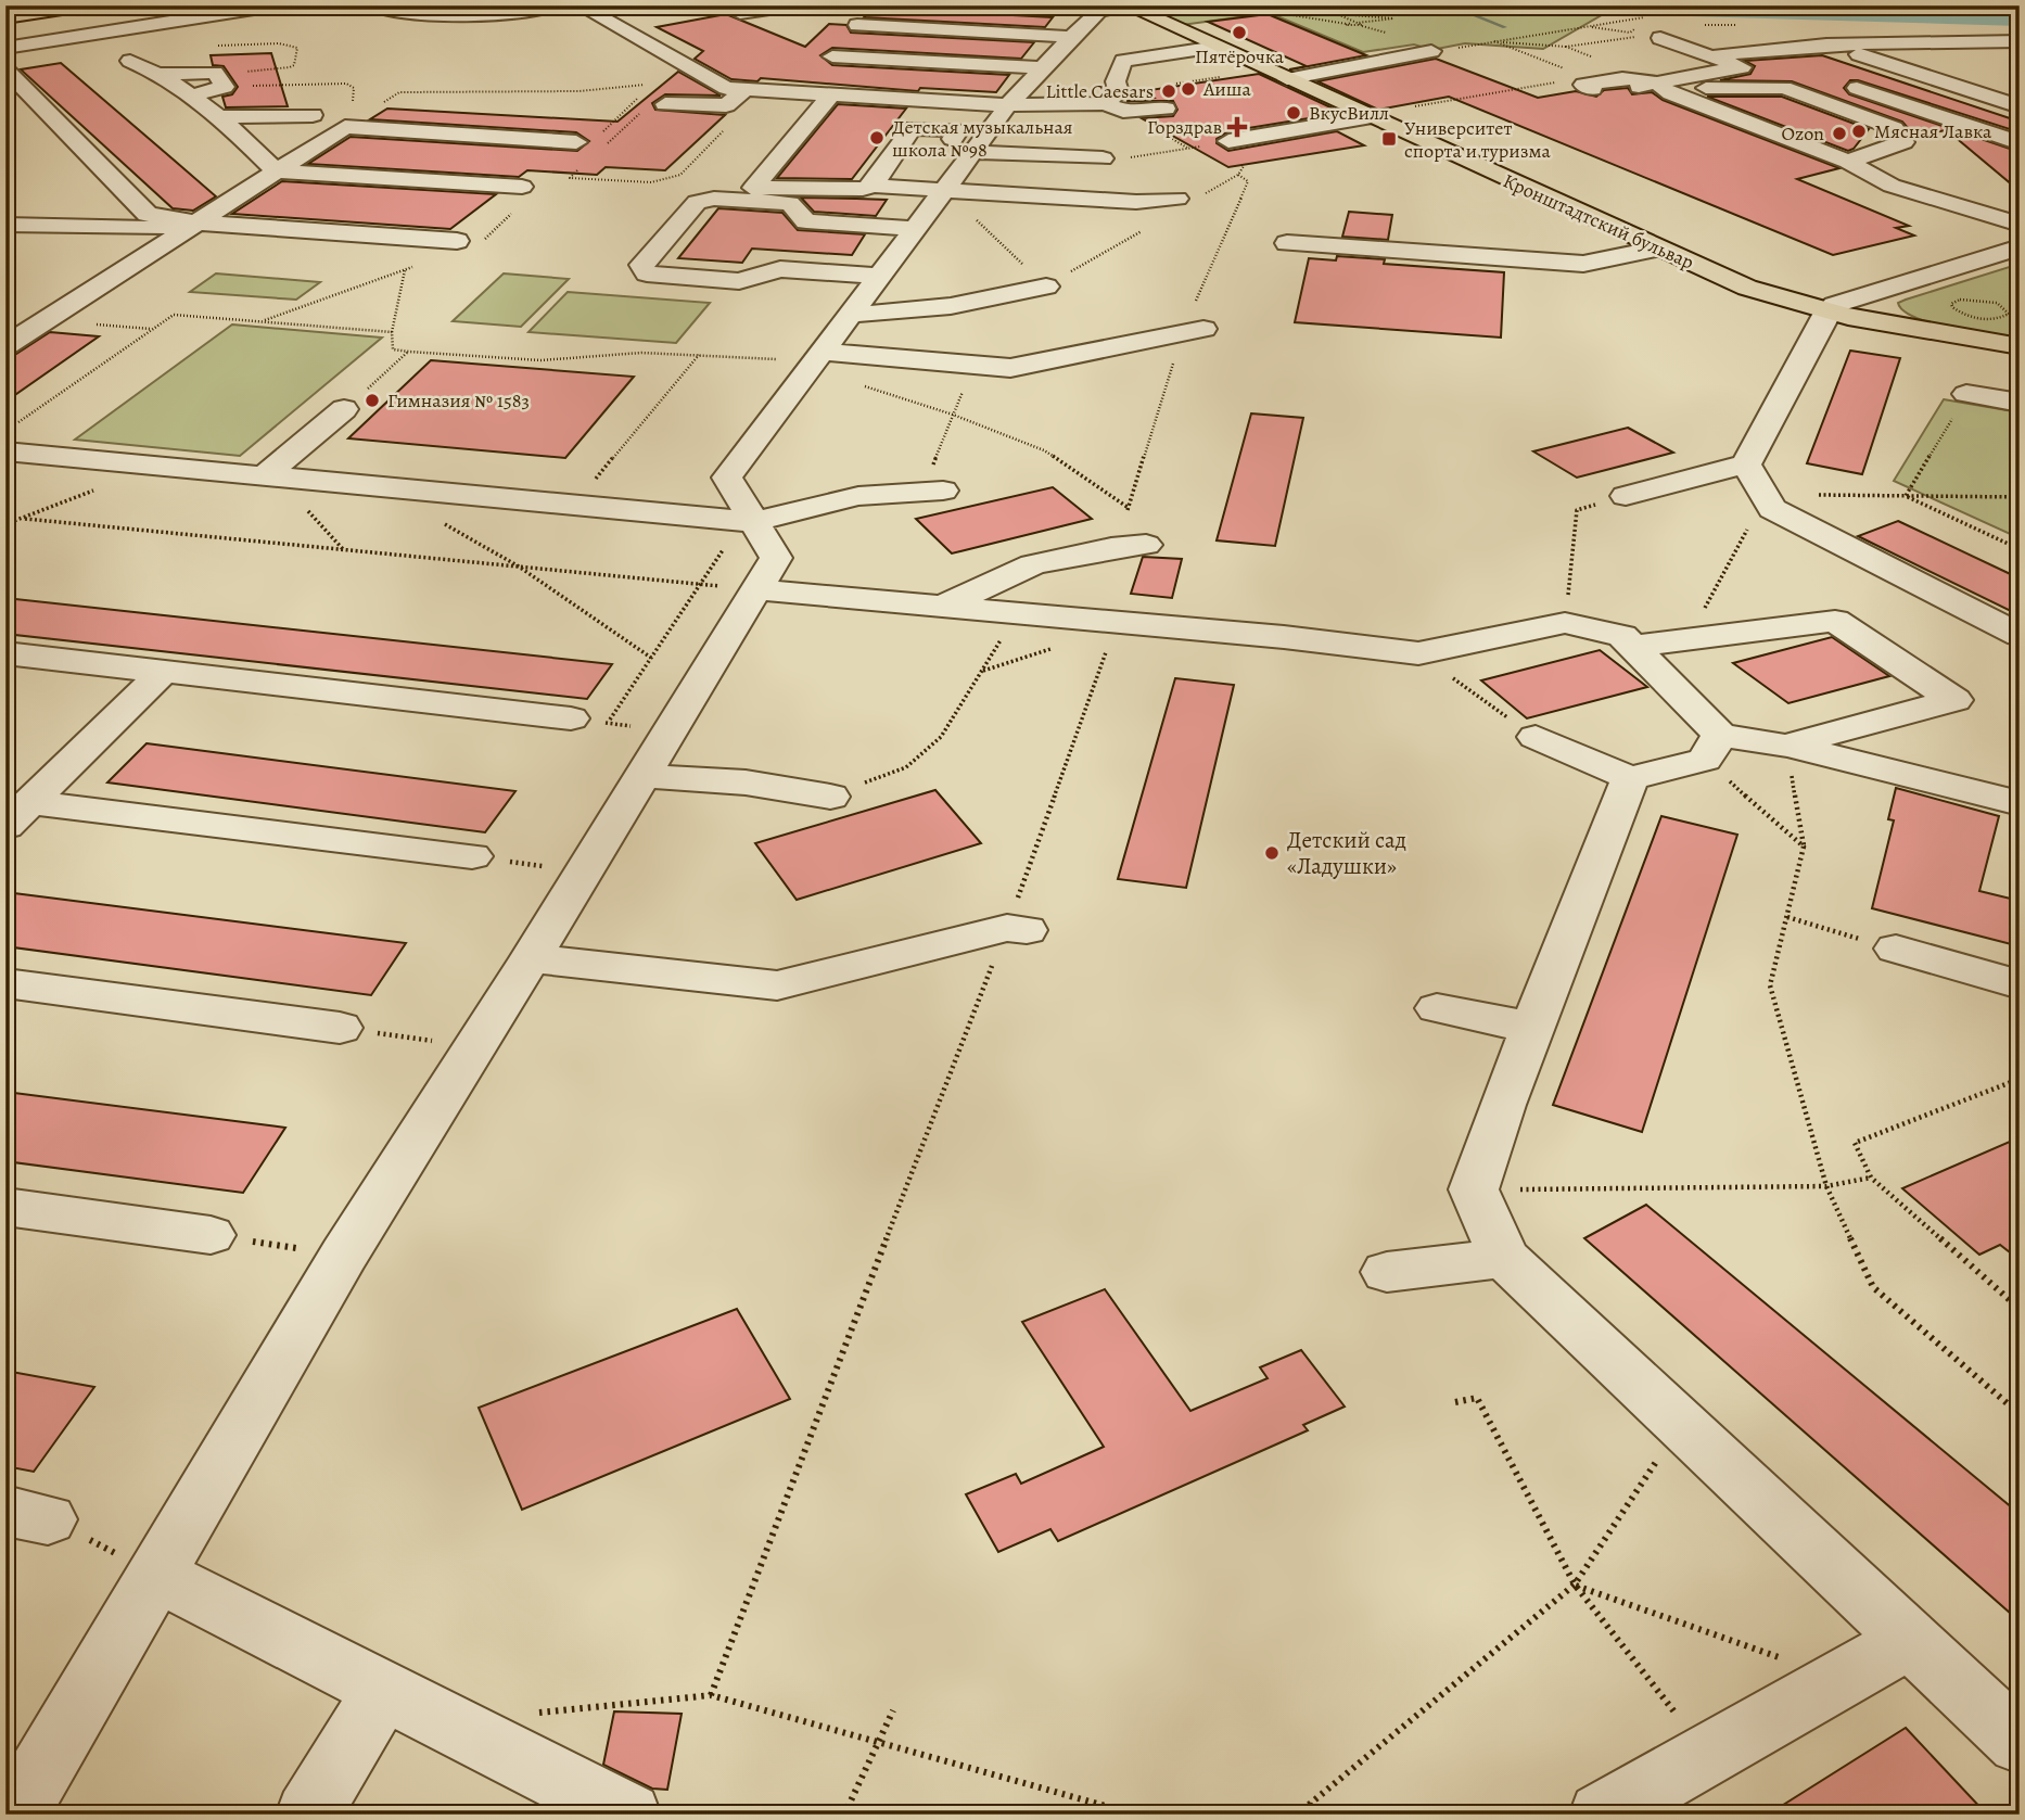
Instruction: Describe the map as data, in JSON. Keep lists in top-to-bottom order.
{
  "streets": {
    "main road": ["Кронштадтский бульвар"]
  },
  "places": {
    "other": [
      "Пятёрочка",
      "Аиша",
      "Little Caesars",
      "ВкусВилл",
      "Мясная Лавка",
      "Ozon",
      "Детская музыкальная школа №98",
      "Гимназия № 1583",
      "Детский сад «Ладушки»"
    ],
    "health": ["Горздрав"],
    "transit": ["Университет спорта и туризма"]
  }
}
